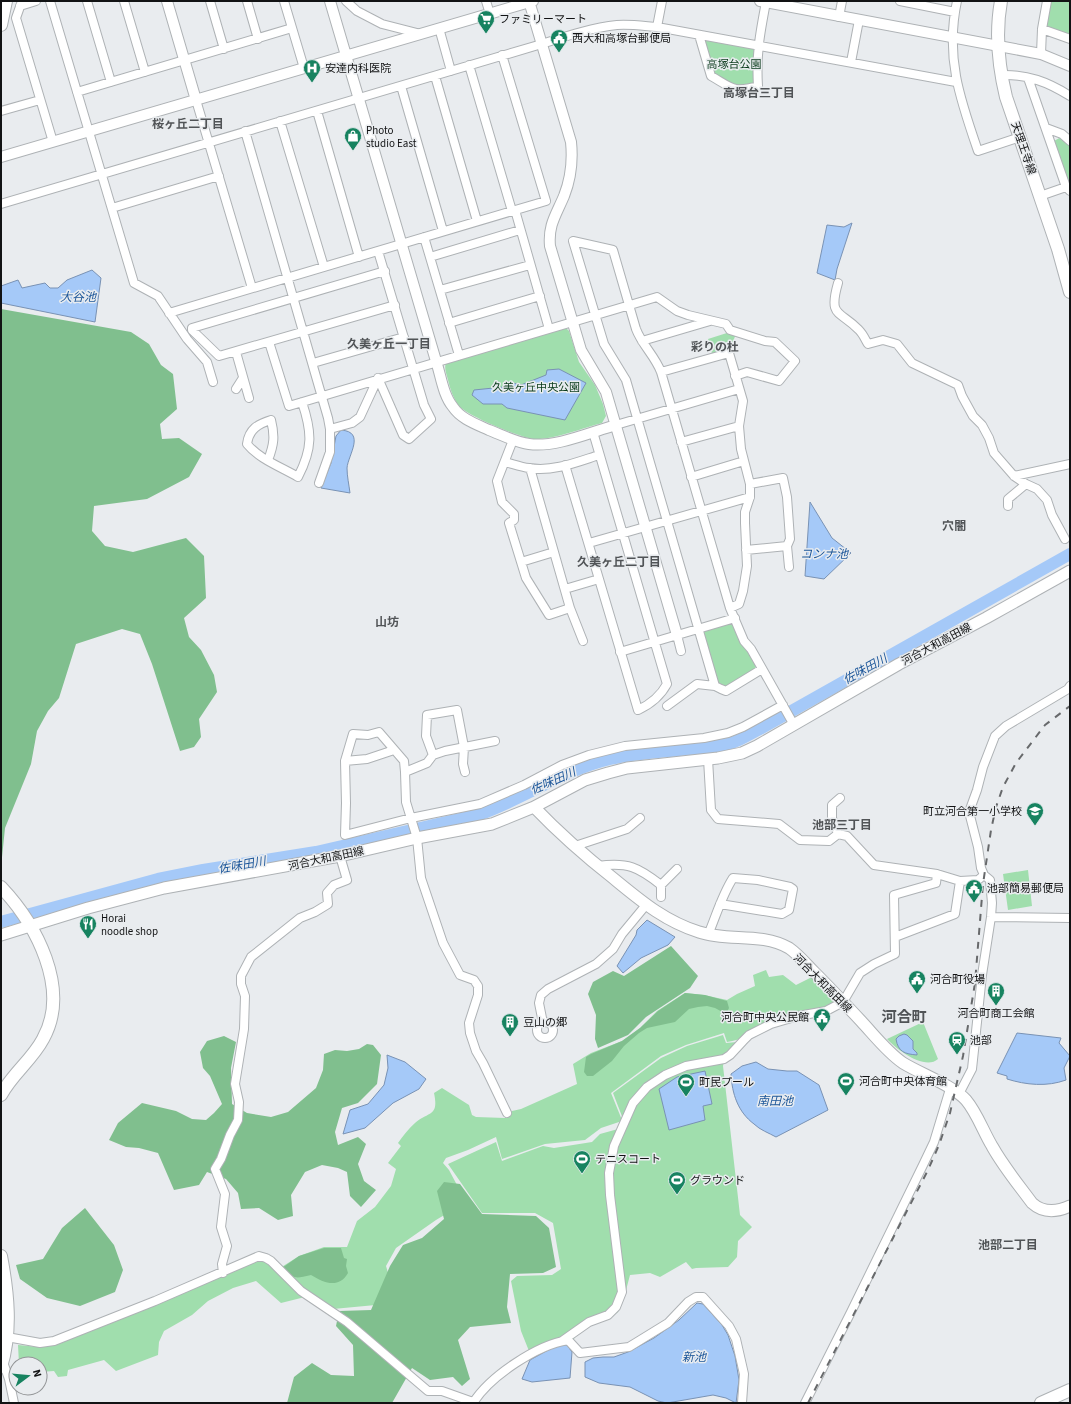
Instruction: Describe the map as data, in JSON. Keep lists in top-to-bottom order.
{
  "streets": {
    "main road": ["天理王寺線", "河合大和高田線"]
  },
  "districts": [
    "高塚台三丁目",
    "桜ヶ丘二丁目",
    "久美ヶ丘一丁目",
    "彩りの杜",
    "穴闇",
    "久美ヶ丘二丁目",
    "山坊",
    "池部三丁目",
    "河合町",
    "池部二丁目"
  ],
  "water": [
    "大谷池",
    "コンナ池",
    "佐味田川",
    "南田池",
    "新池"
  ],
  "parks": ["高塚台公園", "久美ヶ丘中央公園"],
  "places": {
    "supermarket": ["ファミリーマート"],
    "public building": [
      "西大和高塚台郵便局",
      "池部簡易郵便局",
      "河合町役場",
      "河合町中央公民館"
    ],
    "hospital": ["安達内科医院"],
    "shop": ["Photo studio East"],
    "school or university": ["町立河合第一小学校"],
    "restaurant": ["Horai noodle shop"],
    "building": ["河合町商工会館", "豆山の郷"],
    "station": ["池部"],
    "sports": [
      "河合町中央体育館",
      "町民プール",
      "テニスコート",
      "グラウンド"
    ]
  },
  "north": "right"
}
